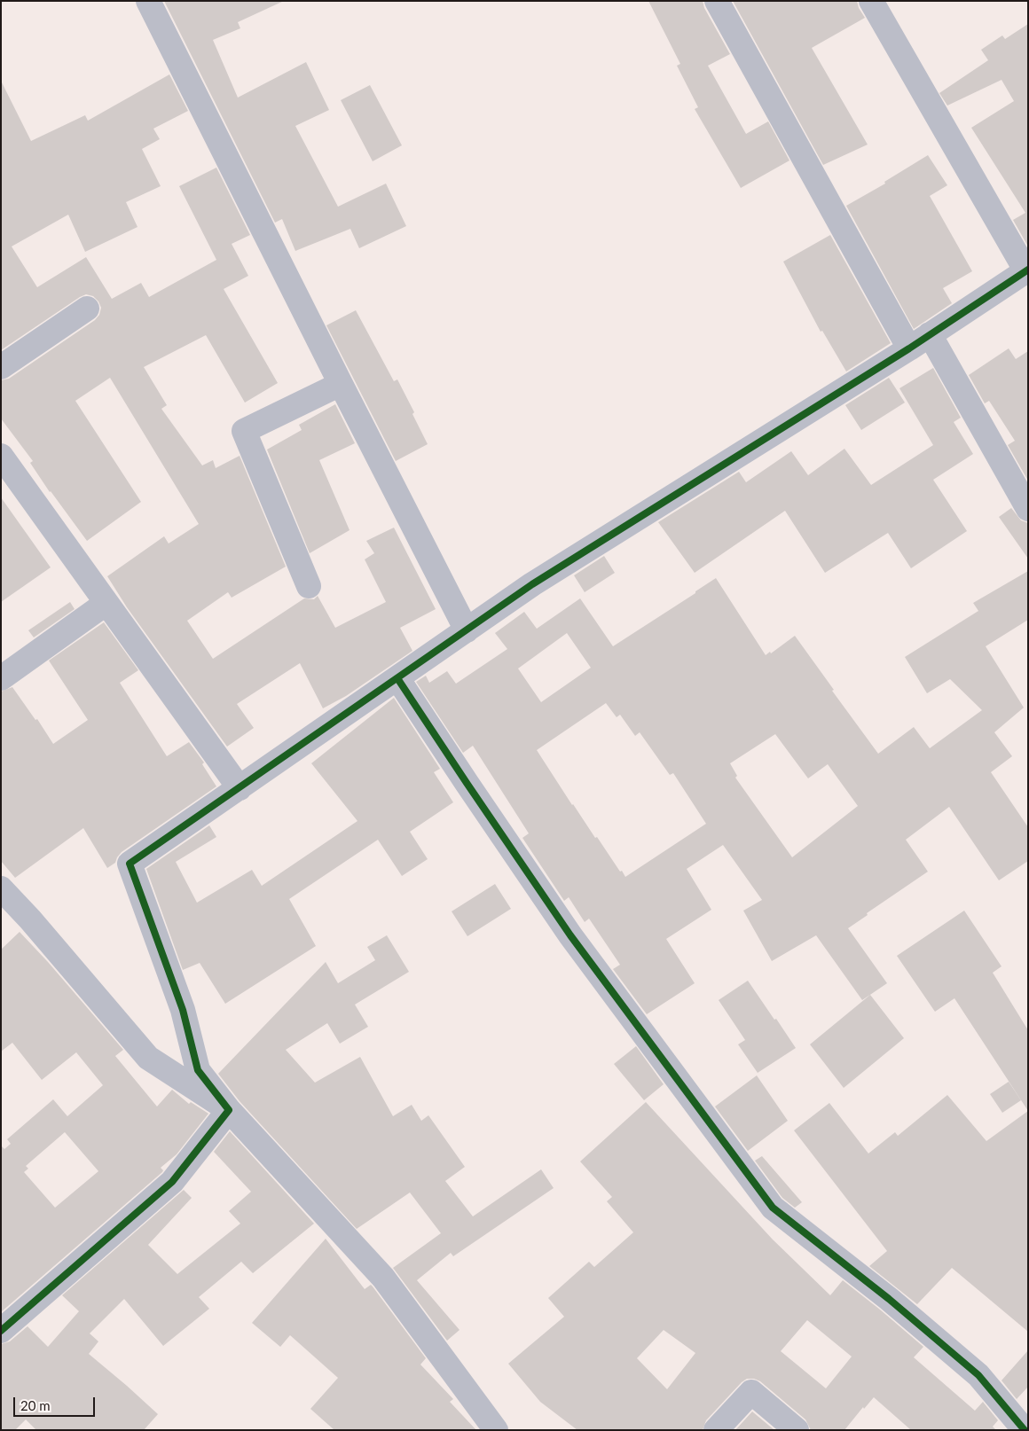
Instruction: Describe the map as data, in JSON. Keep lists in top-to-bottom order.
{
  "scale_bar": "20 m"
}
